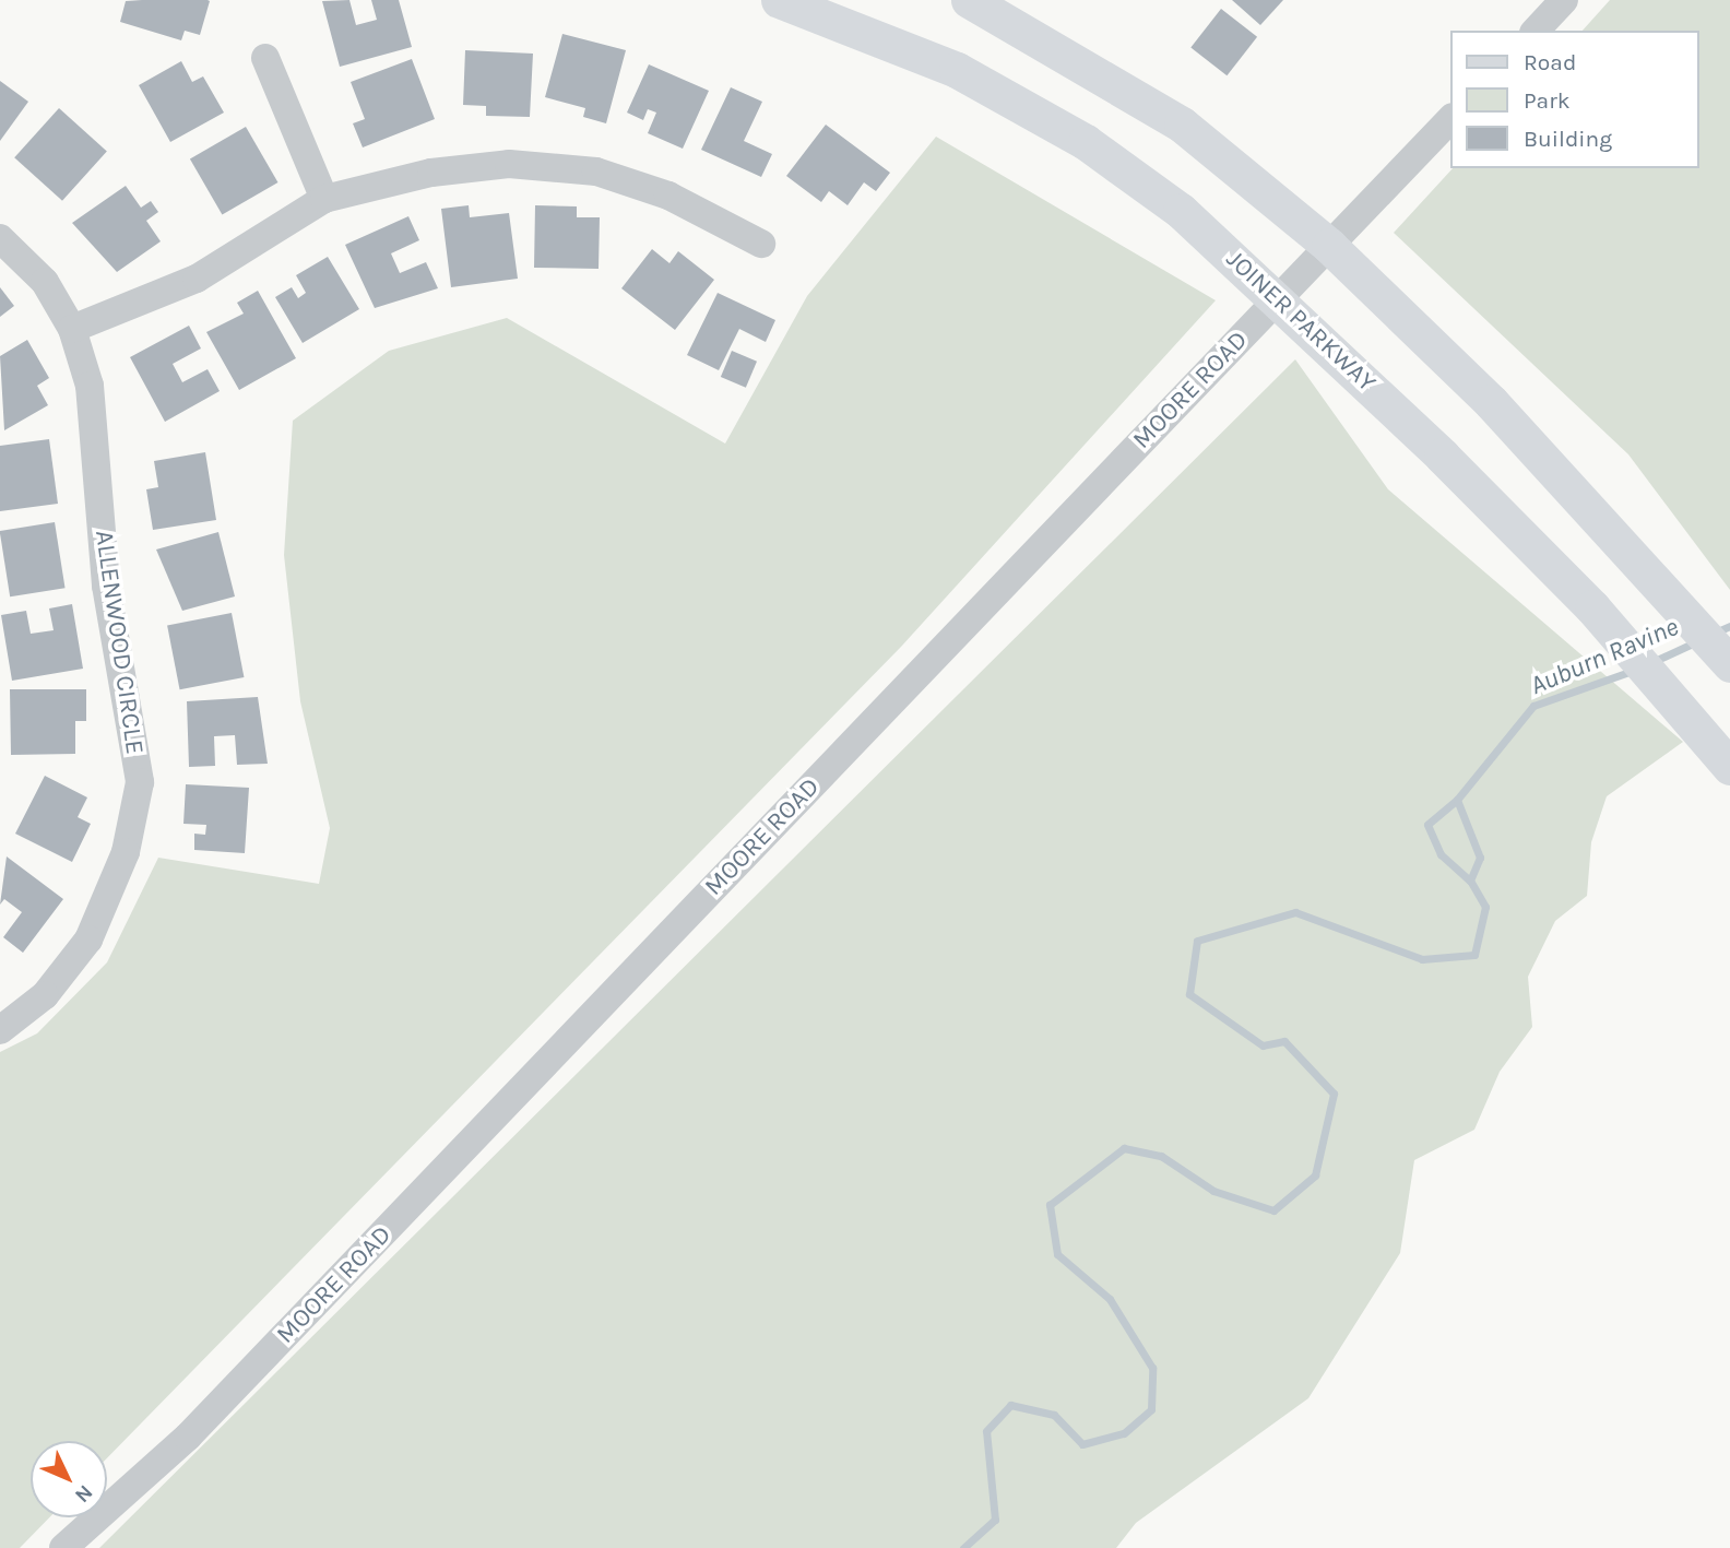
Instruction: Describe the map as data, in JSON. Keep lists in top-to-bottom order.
{
  "streets": {
    "main road": ["JOINER PARKWAY"],
    "street": ["MOORE ROAD", "ALLENWOOD CIRCLE"]
  },
  "crossings": [
    ["JOINER PARKWAY", "MOORE ROAD"]
  ],
  "water": ["Auburn Ravine"],
  "legend": ["Road", "Park", "Building"],
  "north": "bottom right"
}
